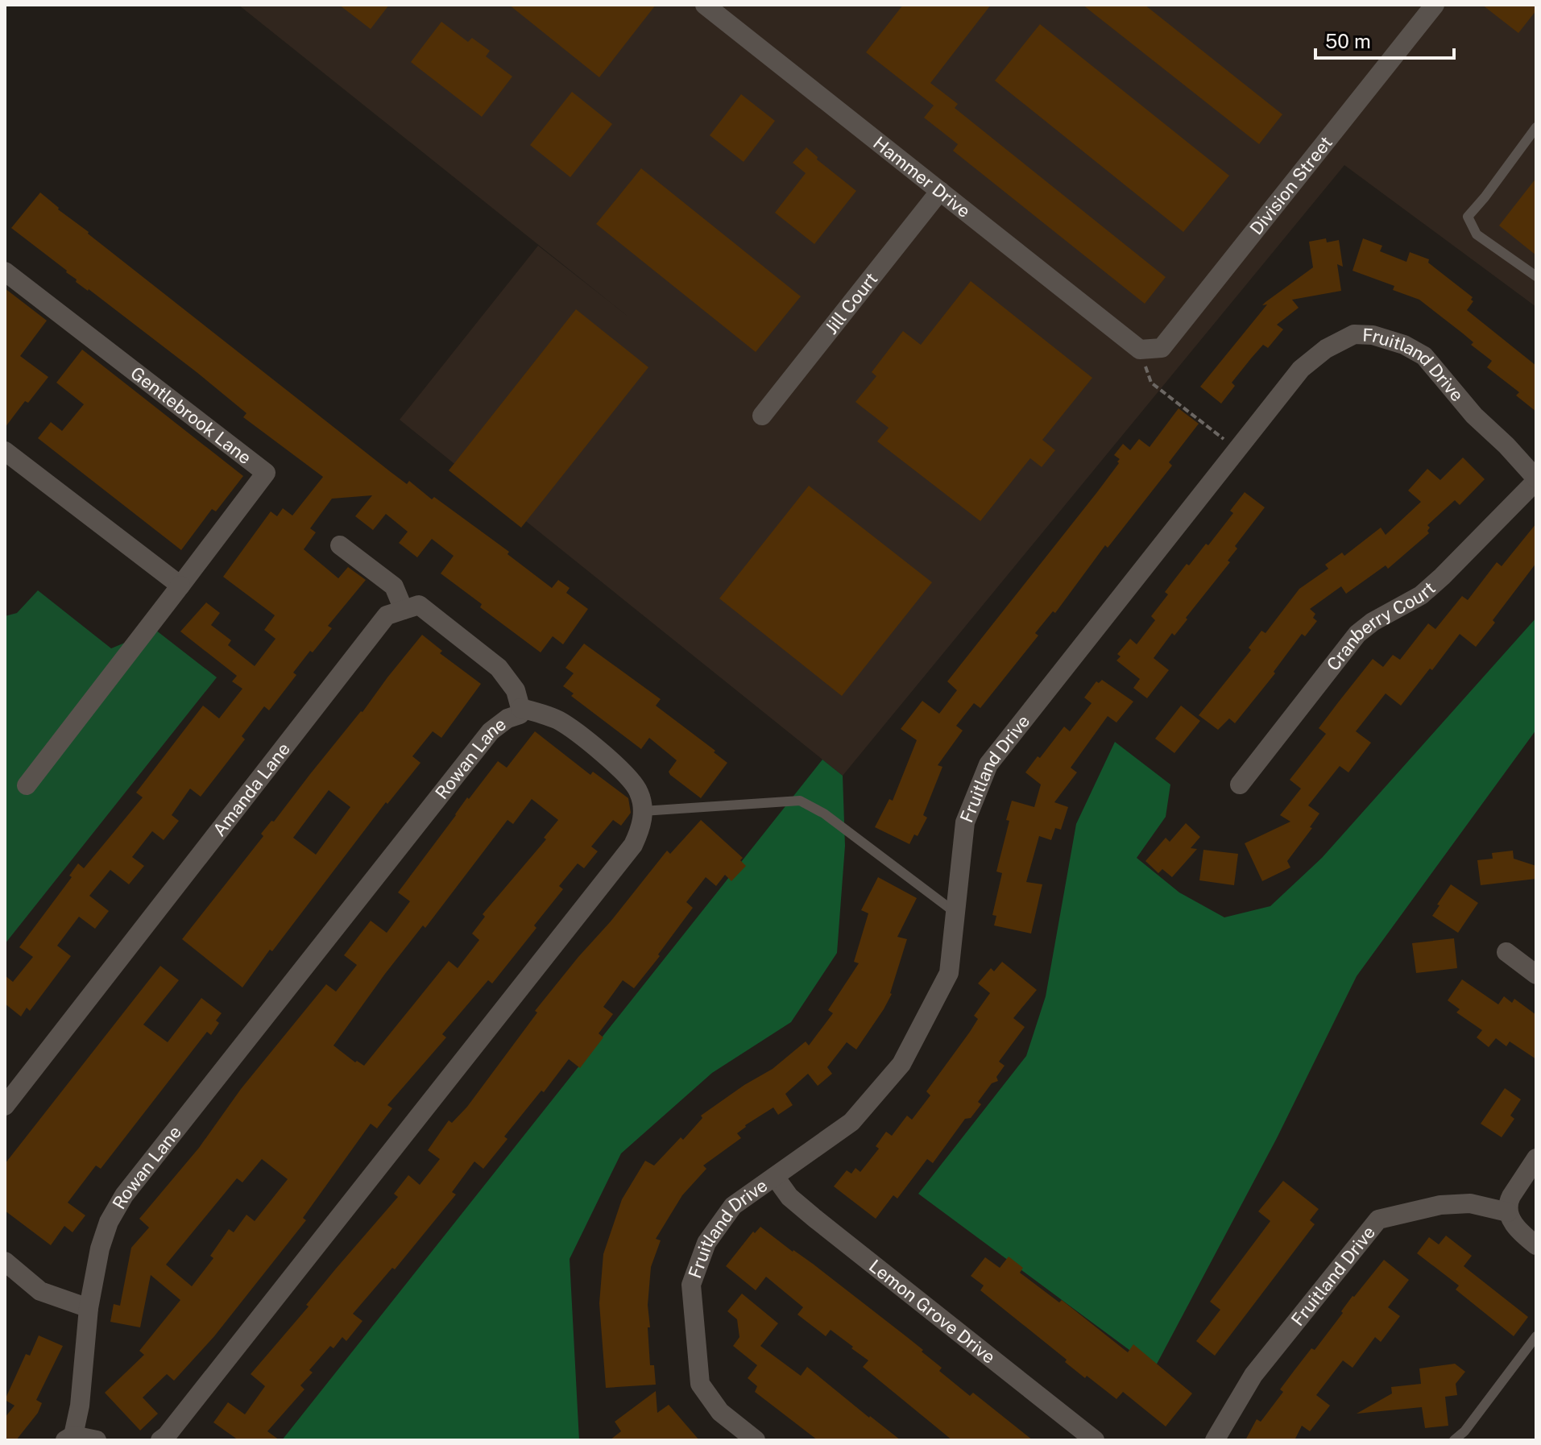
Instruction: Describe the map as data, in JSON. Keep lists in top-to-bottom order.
{
  "streets": {
    "street": [
      "Hammer Drive",
      "Division Street",
      "Jill Court",
      "Fruitland Drive",
      "Gentlebrook Lane",
      "Cranberry Court",
      "Rowan Lane",
      "Amanda Lane",
      "Lemon Grove Drive"
    ]
  },
  "crossings": [
    ["Hammer Drive", "Division Street"],
    ["Hammer Drive", "Jill Court"],
    ["Fruitland Drive", "Cranberry Court"],
    ["Fruitland Drive", "Lemon Grove Drive"]
  ],
  "scale_bar": "50 m"
}
